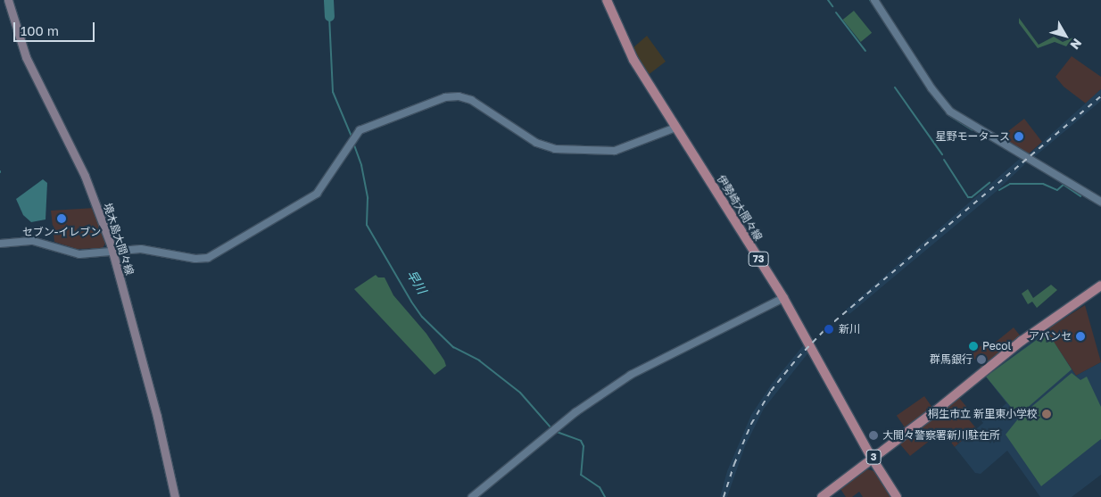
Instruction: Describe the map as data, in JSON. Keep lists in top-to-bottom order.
{
  "streets": {
    "main road": [
      "伊勢崎大間々線",
      "境木島大間々線",
      "73",
      "3"
    ]
  },
  "crossings": [
    ["伊勢崎大間々線", "3"]
  ],
  "water": ["早川"],
  "places": [
    "星野モータース",
    "セブン-イレブン",
    "新川",
    "アバンセ",
    "Pecol",
    "群馬銀行",
    "桐生市立 新里東小学校",
    "大間々警察署新川駐在所"
  ],
  "scale_bar": "100 m",
  "north": "bottom right"
}
